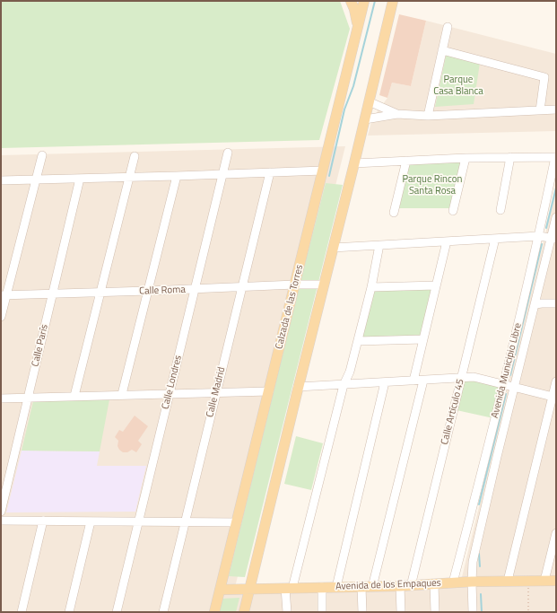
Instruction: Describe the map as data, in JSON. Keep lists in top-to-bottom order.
{
  "streets": {
    "main road": ["Calzada de las Torres", "Avenida de los Empaques"],
    "street": [
      "Calle Roma",
      "Calle París",
      "Avenida Municipio Libre",
      "Calle Londres",
      "Calle Madrid",
      "Calle Artículo 45"
    ]
  },
  "crossings": [
    ["Calle Roma", "Calzada de las Torres"],
    ["Calle Roma", "Calle París"],
    ["Calle Roma", "Calle Londres"],
    ["Calle Roma", "Calle Madrid"],
    ["Calzada de las Torres", "Avenida de los Empaques"],
    ["Avenida Municipio Libre", "Avenida de los Empaques"],
    ["Calle Artículo 45", "Avenida de los Empaques"]
  ],
  "parks": ["Parque Casa Blanca", "Parque Rincon Santa Rosa"]
}
